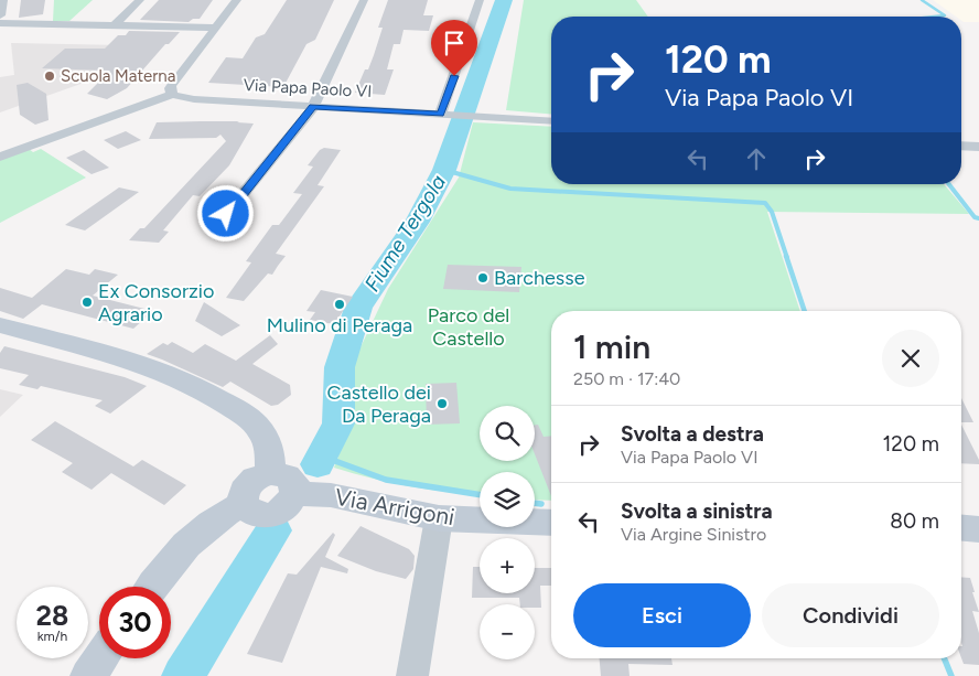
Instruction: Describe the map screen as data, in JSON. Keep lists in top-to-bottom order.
{
  "streets": {
    "main road": ["Via Arrigoni"],
    "street": ["Via Papa Paolo VI"]
  },
  "water": ["Fiume Tergola"],
  "parks": ["Parco del Castello"],
  "places": [
    "Scuola Materna",
    "Barchesse",
    "Ex Consorzio Agrario",
    "Mulino di Peraga",
    "Castello dei Da Peraga"
  ],
  "page": {
    "turn": ["120 m", "Via Papa Paolo VI"],
    "heading": ["1 min", "250 m · 17:40"],
    "list": [
      {
        "name": "Svolta a destra",
        "note": "Via Papa Paolo VI",
        "value": "120 m"
      },
      {
        "name": "Svolta a sinistra",
        "note": "Via Argine Sinistro",
        "value": "80 m"
      }
    ],
    "map_buttons": ["+", "−"],
    "buttons": ["Esci", "Condividi"],
    "speed": "28 km/h",
    "limit": "30"
  }
}
